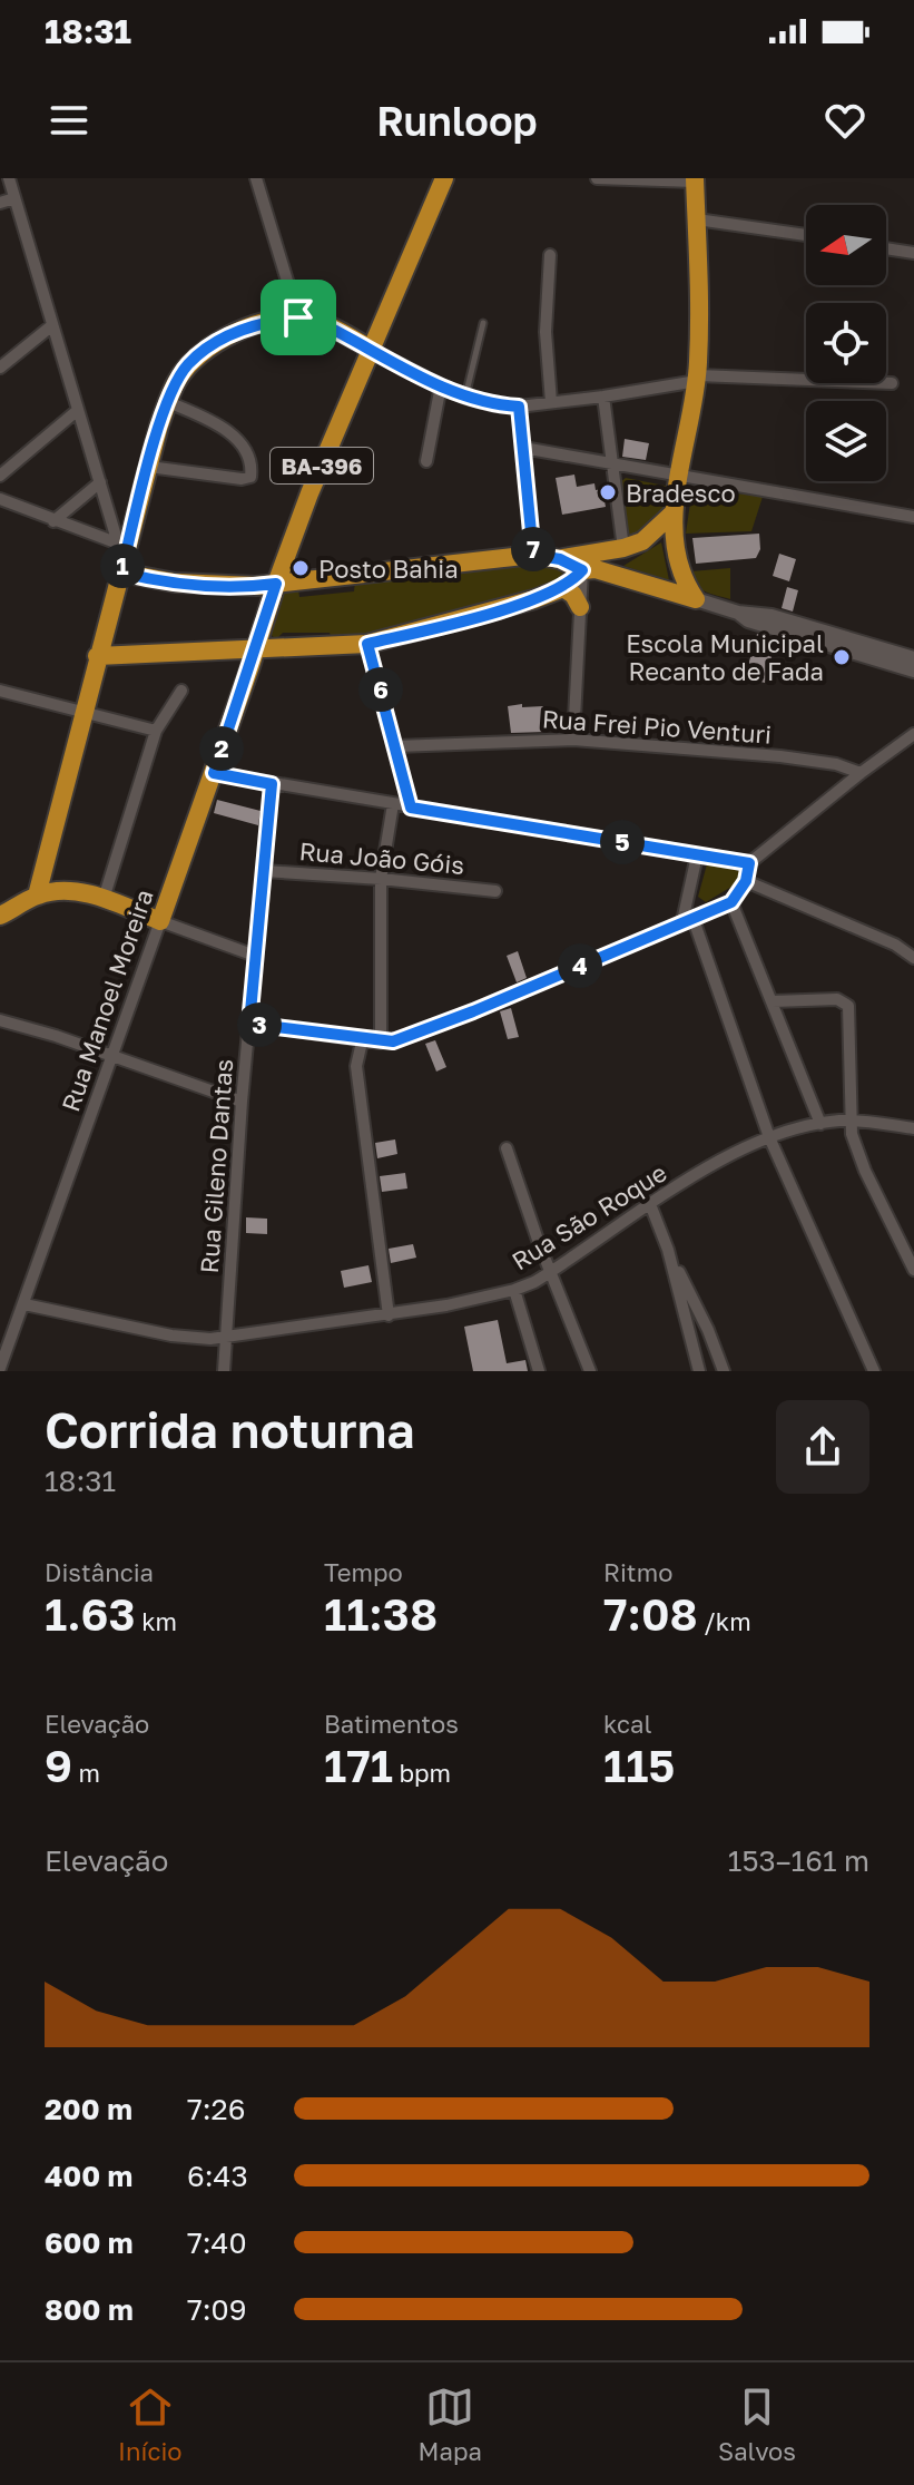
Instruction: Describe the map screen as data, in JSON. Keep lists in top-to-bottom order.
{
  "streets": {
    "main road": ["BA-396", "Rua Manoel Moreira"],
    "street": [
      "Rua Frei Pio Venturi",
      "Rua João Góis",
      "Rua Gileno Dantas",
      "Rua São Roque"
    ]
  },
  "crossings": [
    ["BA-396", "Rua Manoel Moreira"],
    ["Rua João Góis", "Rua Gileno Dantas"],
    ["Rua Manoel Moreira", "Rua São Roque"],
    ["Rua Gileno Dantas", "Rua São Roque"]
  ],
  "places": ["Bradesco", "Posto Bahia", "Escola Municipal Recanto de Fada"],
  "north": "left",
  "page": {
    "status": "18:31",
    "header": "Runloop",
    "pins": [
      "7",
      "1",
      "6",
      "2",
      "5",
      "4",
      "3"
    ],
    "heading": ["Corrida noturna", "18:31"],
    "stats": [
      ["Distância", "1.63 km"],
      ["Tempo", "11:38"],
      ["Ritmo", "7:08 /km"],
      ["Elevação", "9 m"],
      ["Batimentos", "171 bpm"],
      ["kcal", "115"]
    ],
    "chart": ["Elevação", "153–161 m"],
    "list": [
      {
        "name": "200 m",
        "note": "7:26"
      },
      {
        "name": "400 m",
        "note": "6:43"
      },
      {
        "name": "600 m",
        "note": "7:40"
      },
      {
        "name": "800 m",
        "note": "7:09"
      }
    ],
    "tabs": ["Início", "Mapa", "Salvos"]
  }
}
